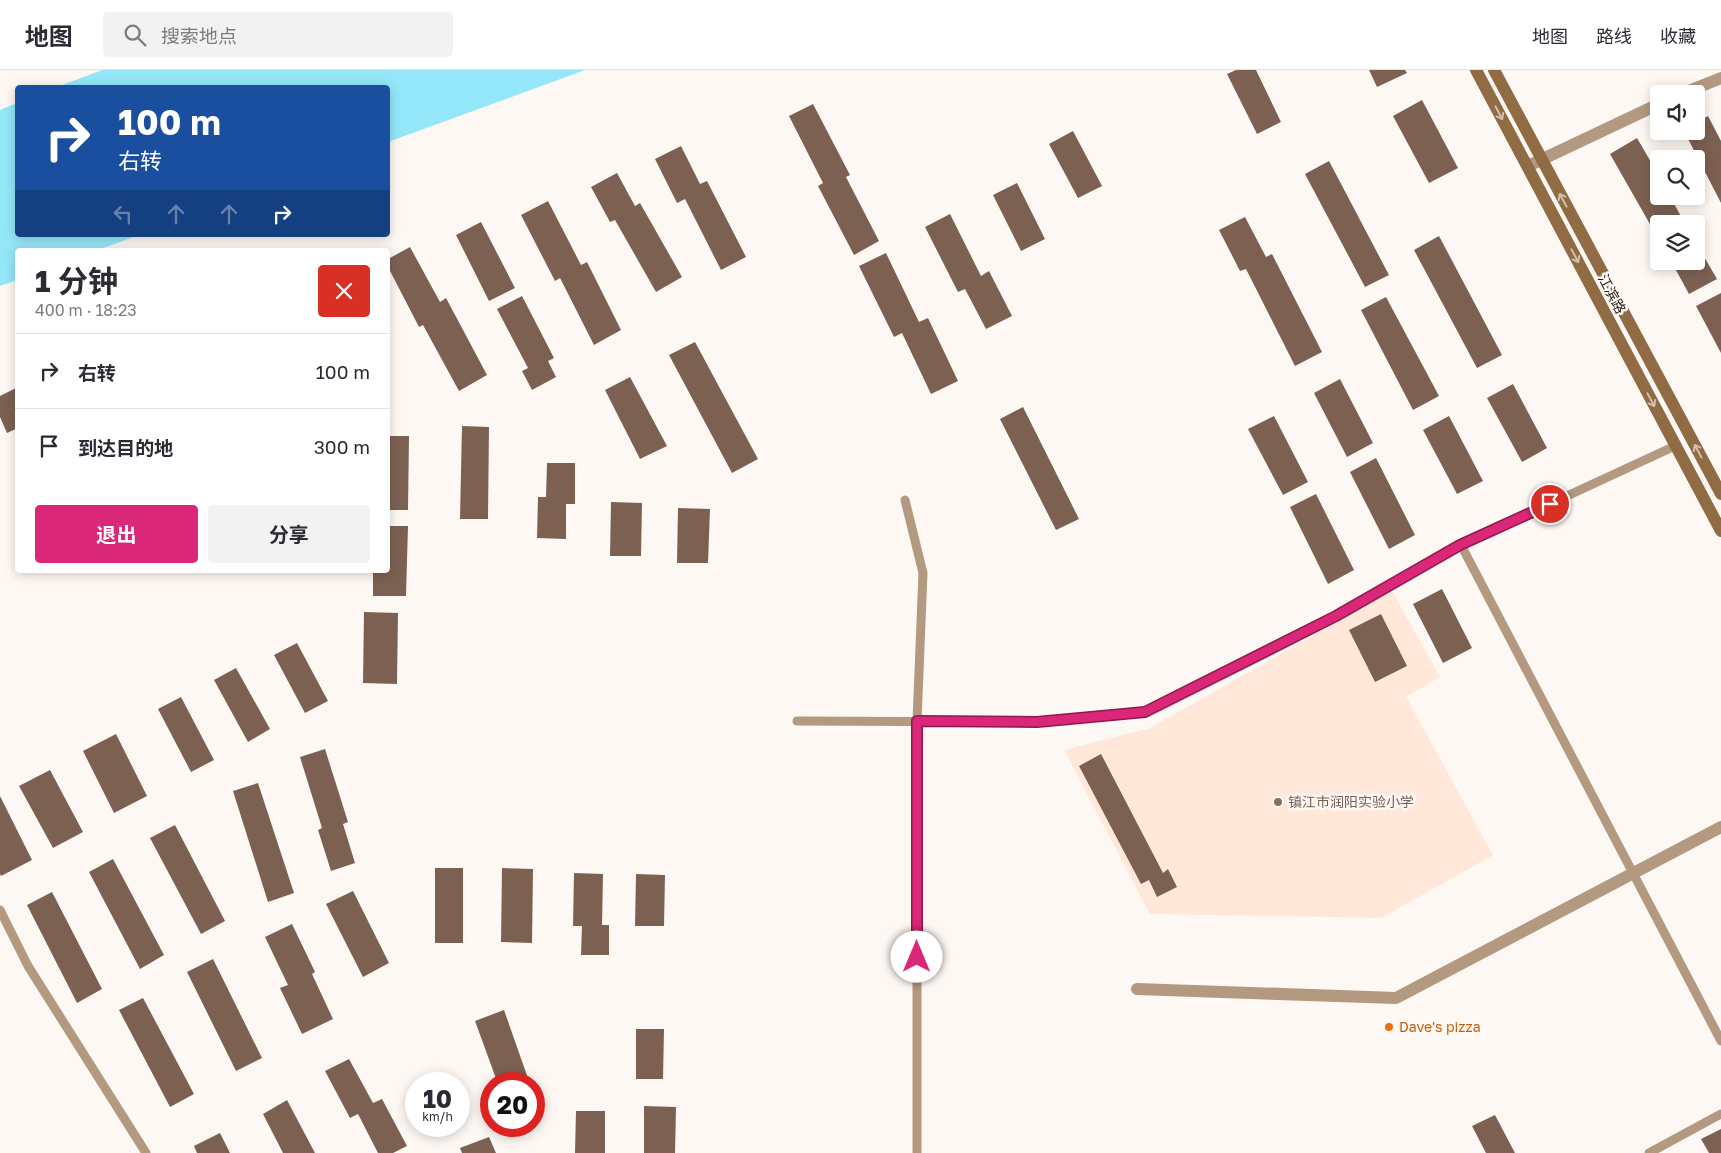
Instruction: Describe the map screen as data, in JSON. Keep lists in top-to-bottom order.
{
  "streets": {
    "main road": ["江滨路"]
  },
  "places": ["镇江市润阳实验小学", "Dave's pizza"],
  "page": {
    "header": "地图",
    "search": "搜索地点",
    "nav": ["地图", "路线", "收藏"],
    "turn": ["100 m", "右转"],
    "heading": ["1 分钟", "400 m · 18:23"],
    "list": [
      {
        "name": "右转",
        "value": "100 m"
      },
      {
        "name": "到达目的地",
        "value": "300 m"
      }
    ],
    "buttons": ["退出", "分享"],
    "speed": "10 km/h",
    "limit": "20"
  }
}
